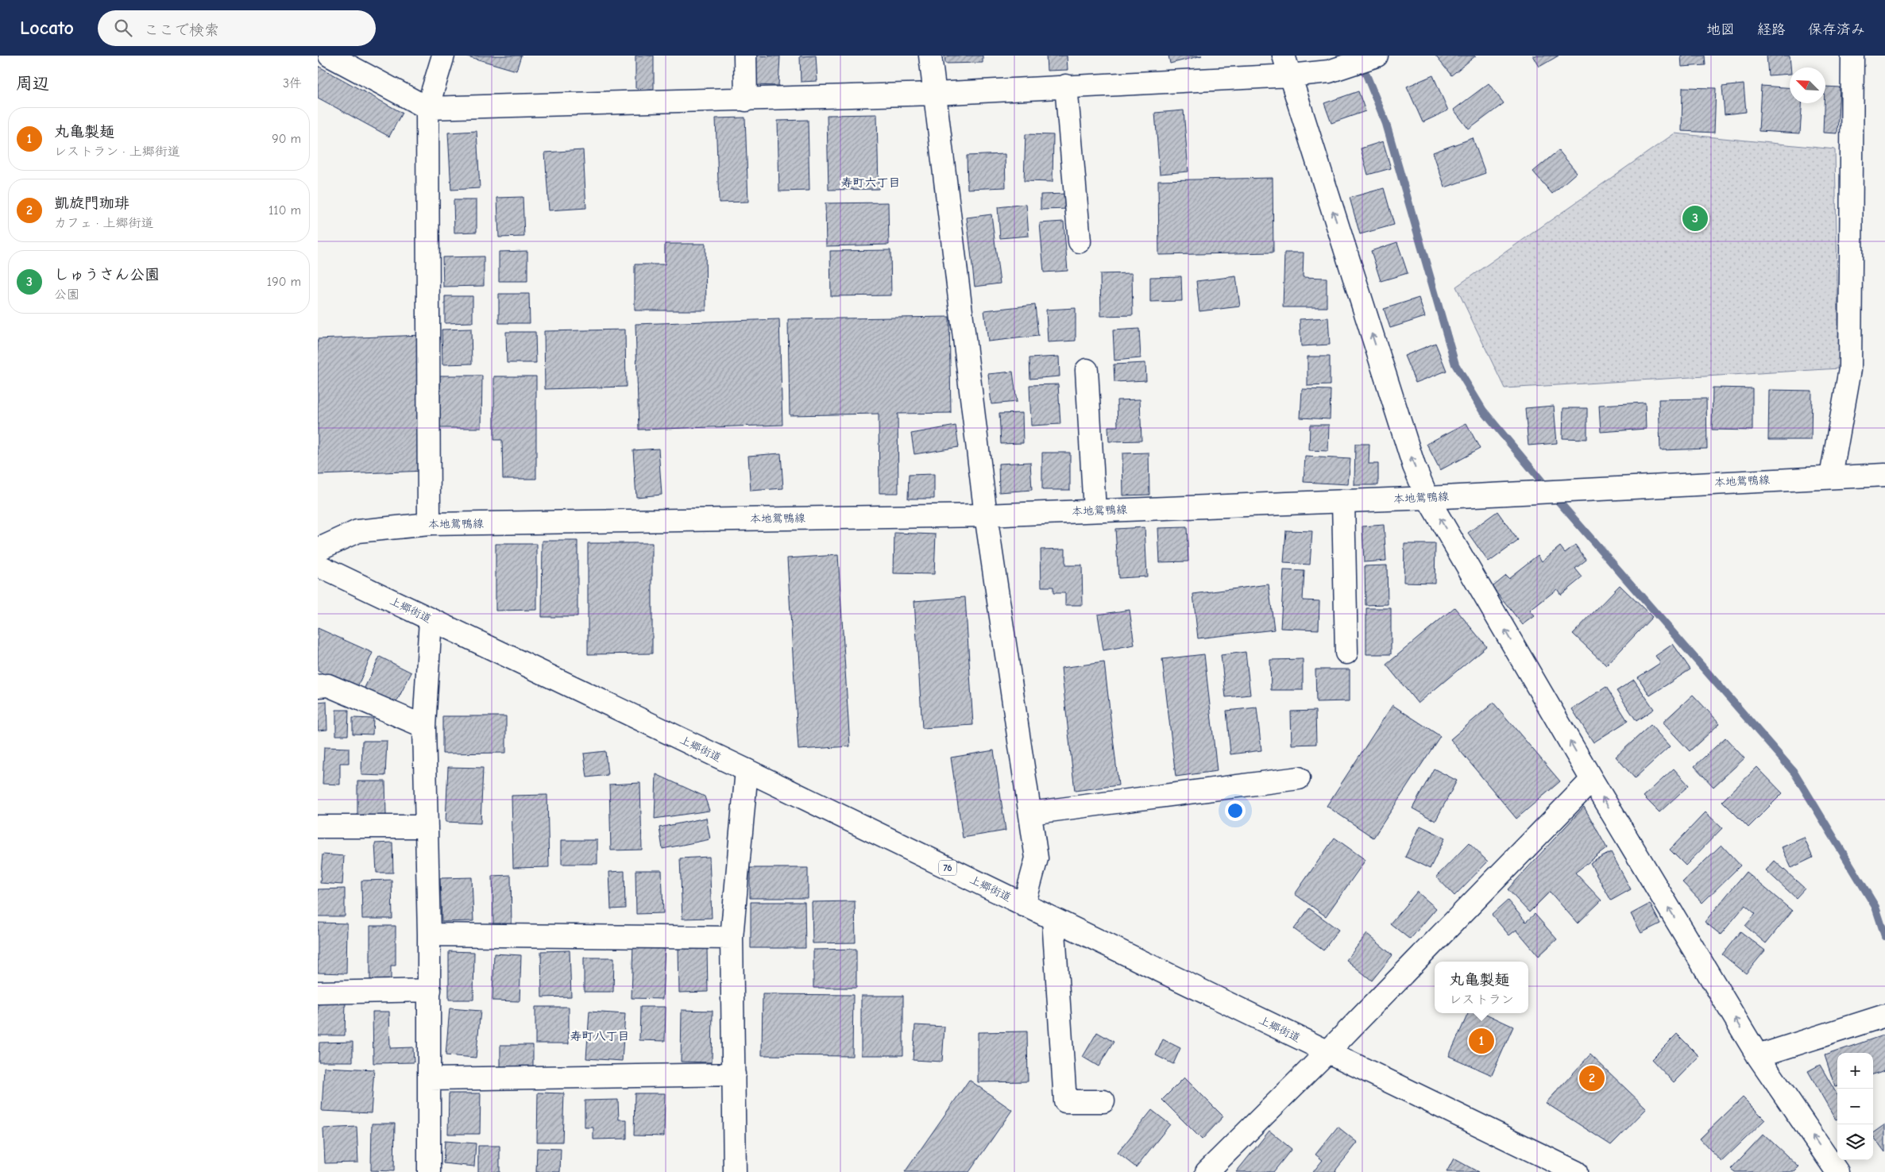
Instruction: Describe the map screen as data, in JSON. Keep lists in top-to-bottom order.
{
  "streets": {
    "street": ["本地鴛鴨線", "上郷街道", "76"]
  },
  "districts": ["寿町六丁目", "寿町八丁目"],
  "north": "top left",
  "page": {
    "header": "Locato",
    "search": "ここで検索",
    "nav": ["地図", "経路", "保存済み"],
    "heading": ["周辺", "3件"],
    "list": [
      {
        "mark": "1",
        "name": "丸亀製麺",
        "note": "レストラン · 上郷街道",
        "value": "90 m"
      },
      {
        "mark": "2",
        "name": "凱旋門珈琲",
        "note": "カフェ · 上郷街道",
        "value": "110 m"
      },
      {
        "mark": "3",
        "name": "しゅうさん公園",
        "note": "公園",
        "value": "190 m"
      }
    ],
    "pins": ["3", "1", "2"],
    "popup": ["丸亀製麺", "レストラン"],
    "map_buttons": ["+", "−"]
  }
}
